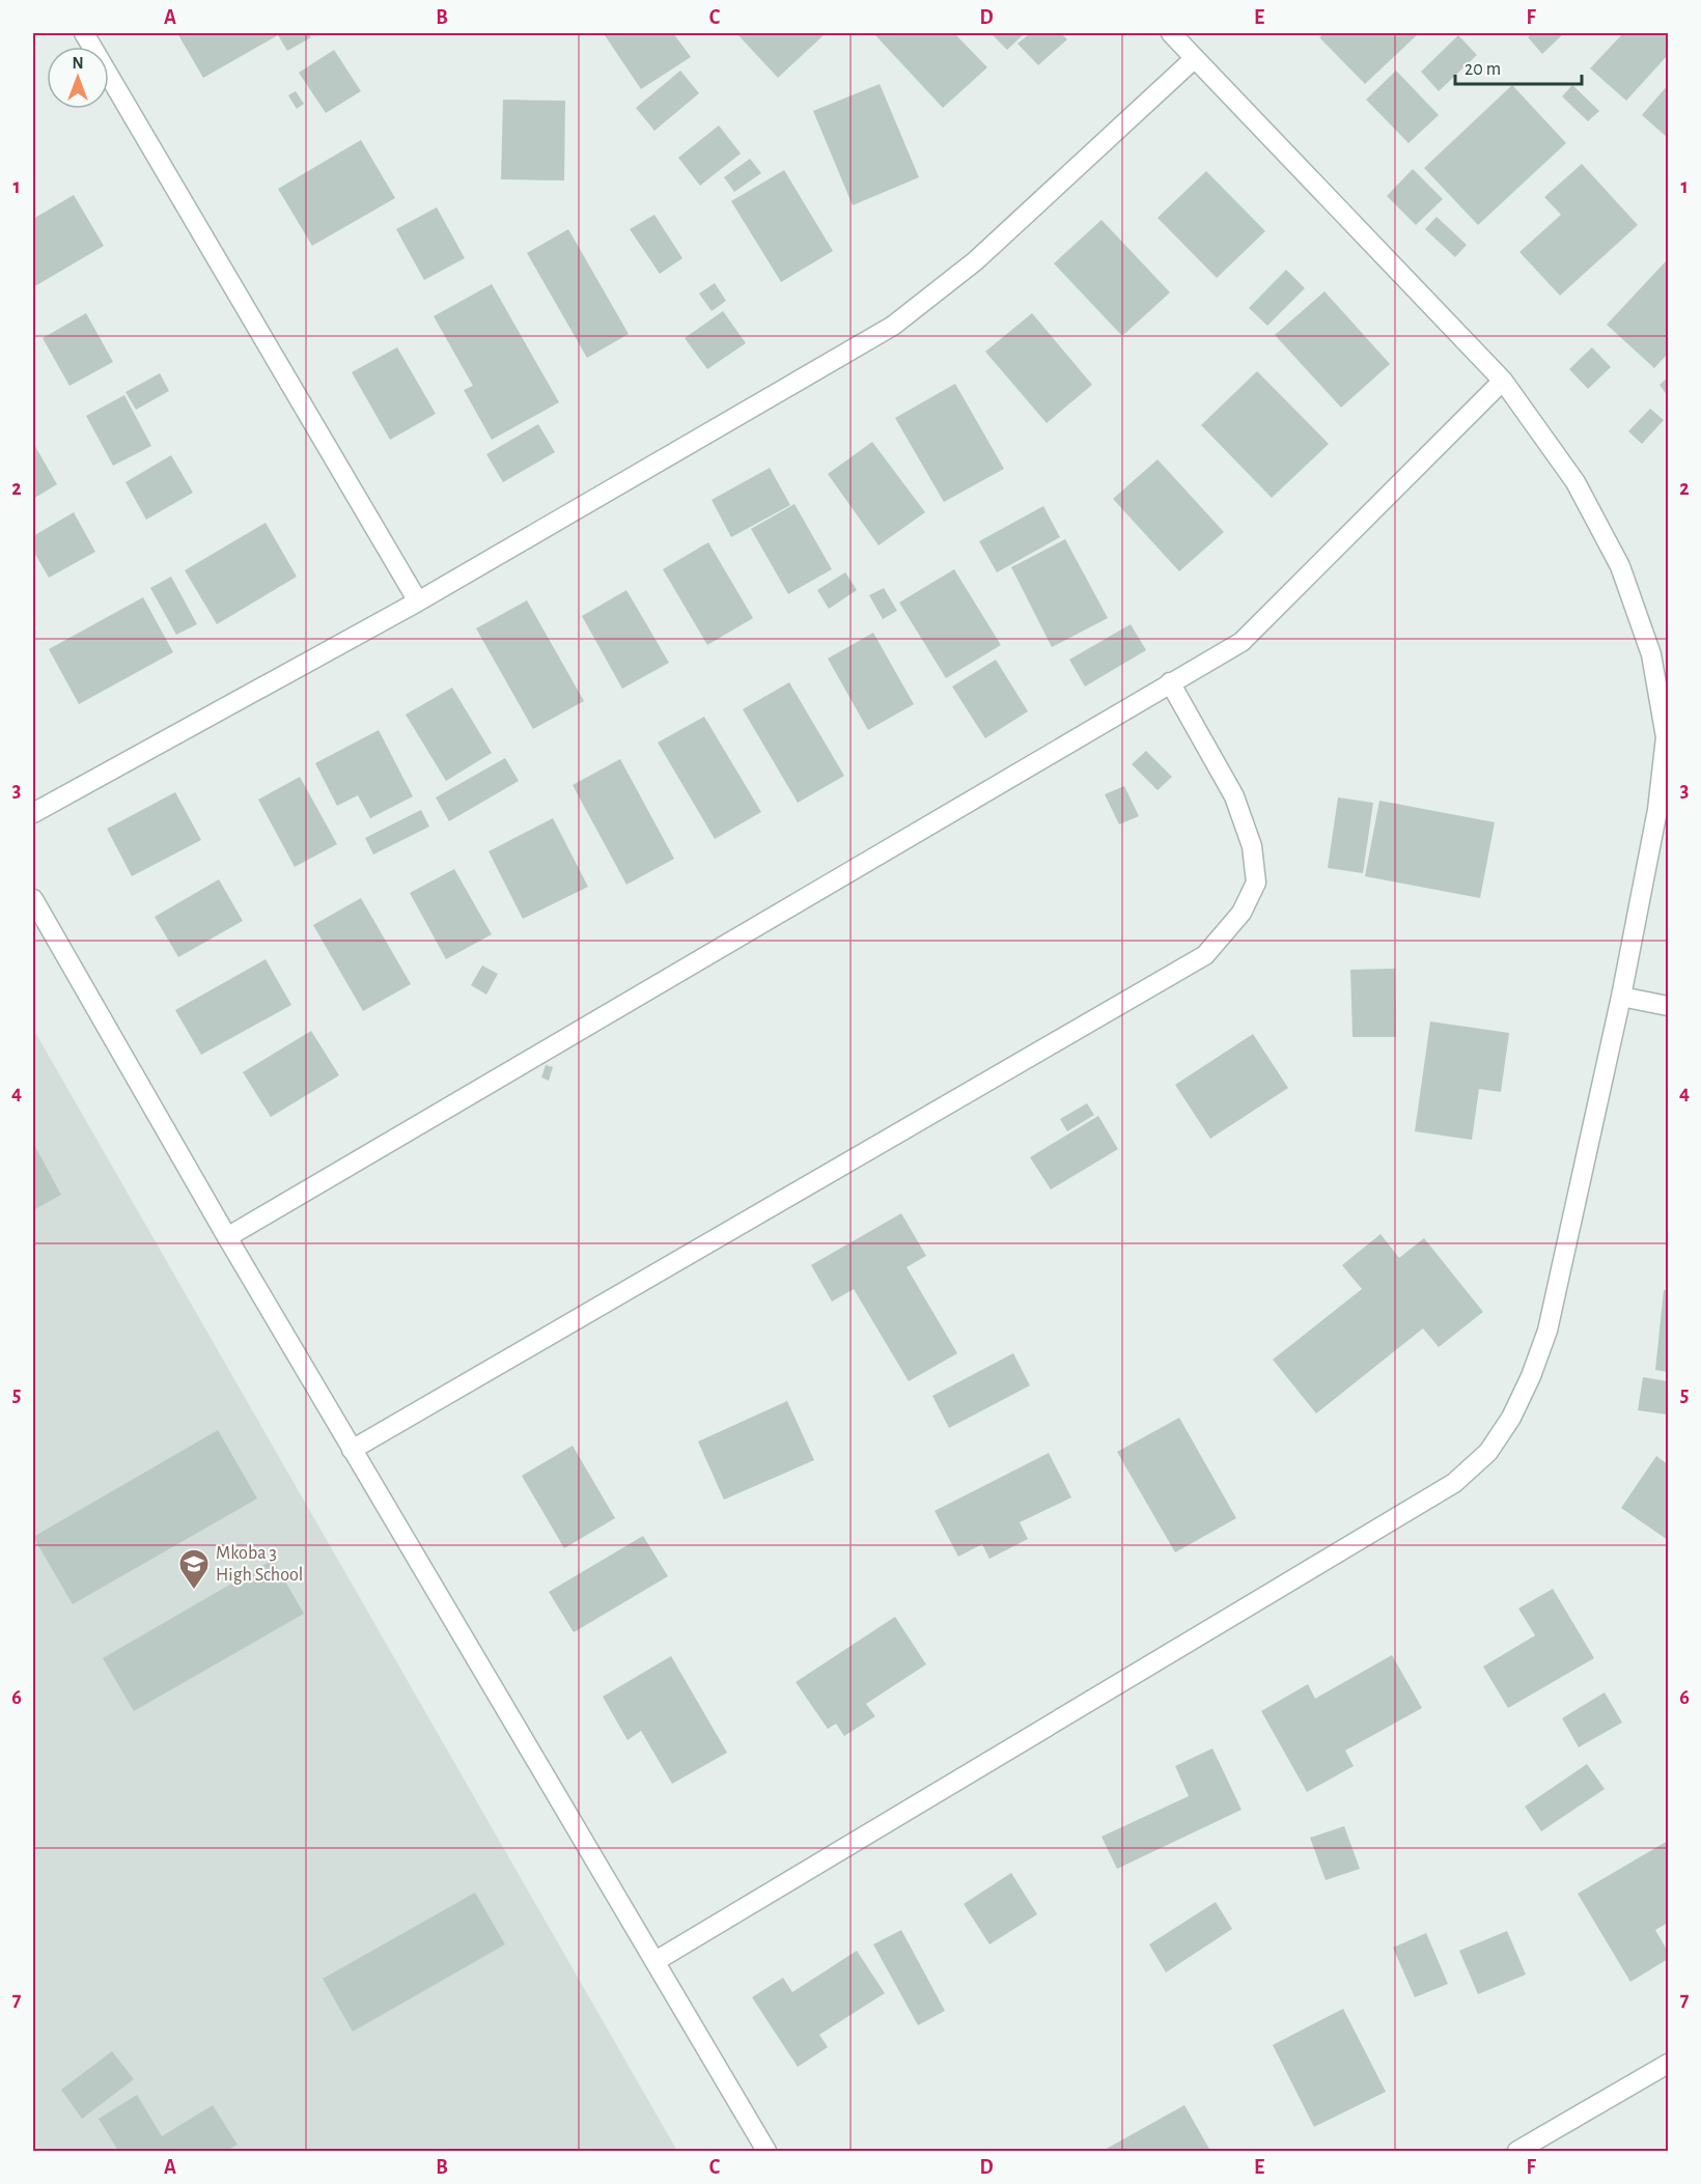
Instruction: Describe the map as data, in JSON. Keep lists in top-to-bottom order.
{
  "places": {
    "school or university": ["Mkoba 3 High School"]
  },
  "scale_bar": "20 m",
  "north": "top",
  "grid": {
    "columns": [
      "A",
      "B",
      "C",
      "D",
      "E",
      "F"
    ],
    "rows": [
      "1",
      "2",
      "3",
      "4",
      "5",
      "6",
      "7"
    ]
  }
}
